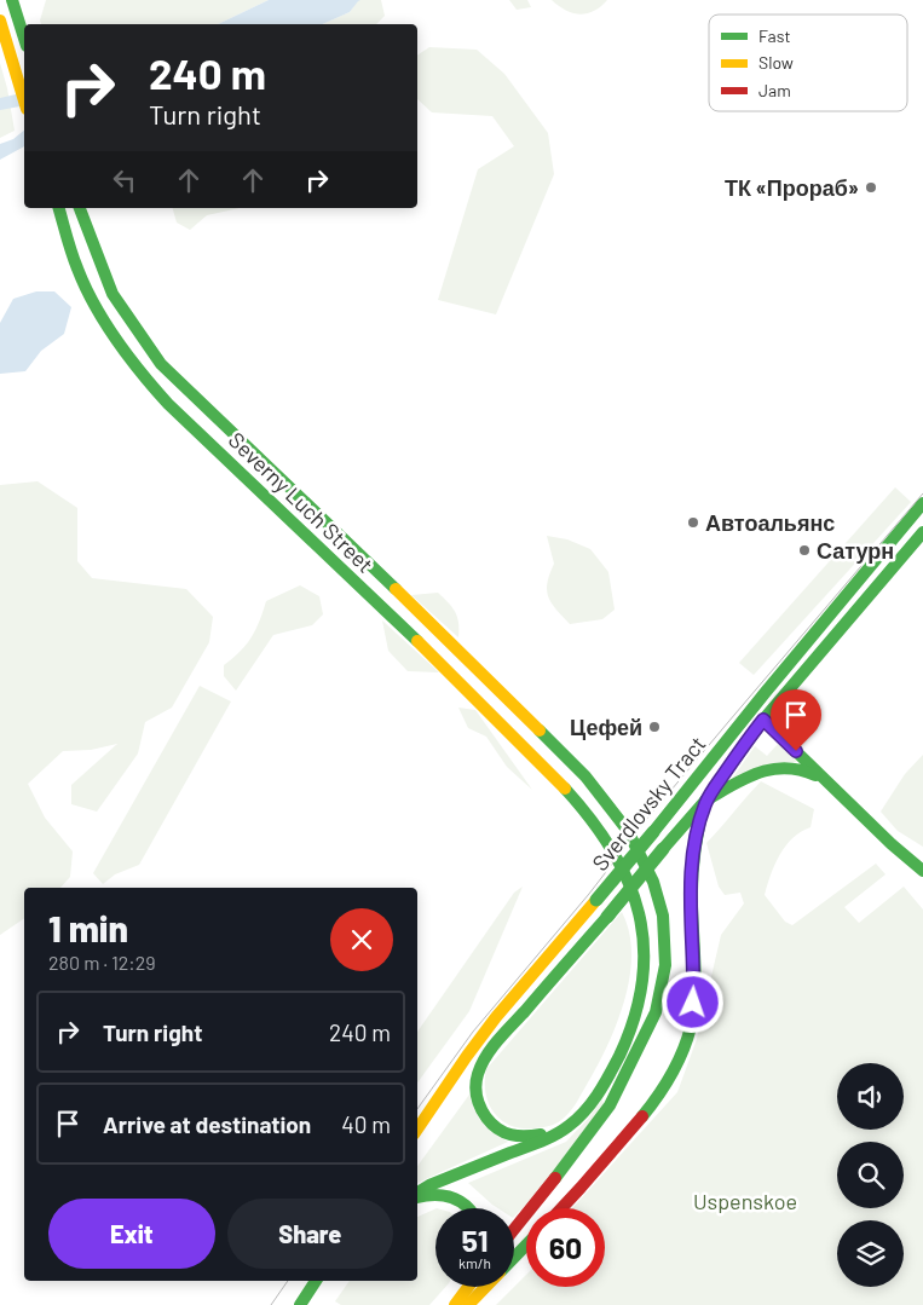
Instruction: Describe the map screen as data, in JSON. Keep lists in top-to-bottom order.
{
  "streets": {
    "main road": ["Severny Luch Street", "Sverdlovsky Tract"]
  },
  "crossings": [
    ["Severny Luch Street", "Sverdlovsky Tract"]
  ],
  "parks": ["Uspenskoe"],
  "places": [
    "ТК «Прораб»",
    "Автоальянс",
    "Сатурн",
    "Цефей"
  ],
  "legend": ["Fast", "Slow", "Jam"],
  "page": {
    "turn": ["240 m", "Turn right"],
    "heading": ["1 min", "280 m · 12:29"],
    "list": [
      {
        "name": "Turn right",
        "value": "240 m"
      },
      {
        "name": "Arrive at destination",
        "value": "40 m"
      }
    ],
    "buttons": ["Exit", "Share"],
    "speed": "51 km/h",
    "limit": "60"
  }
}
